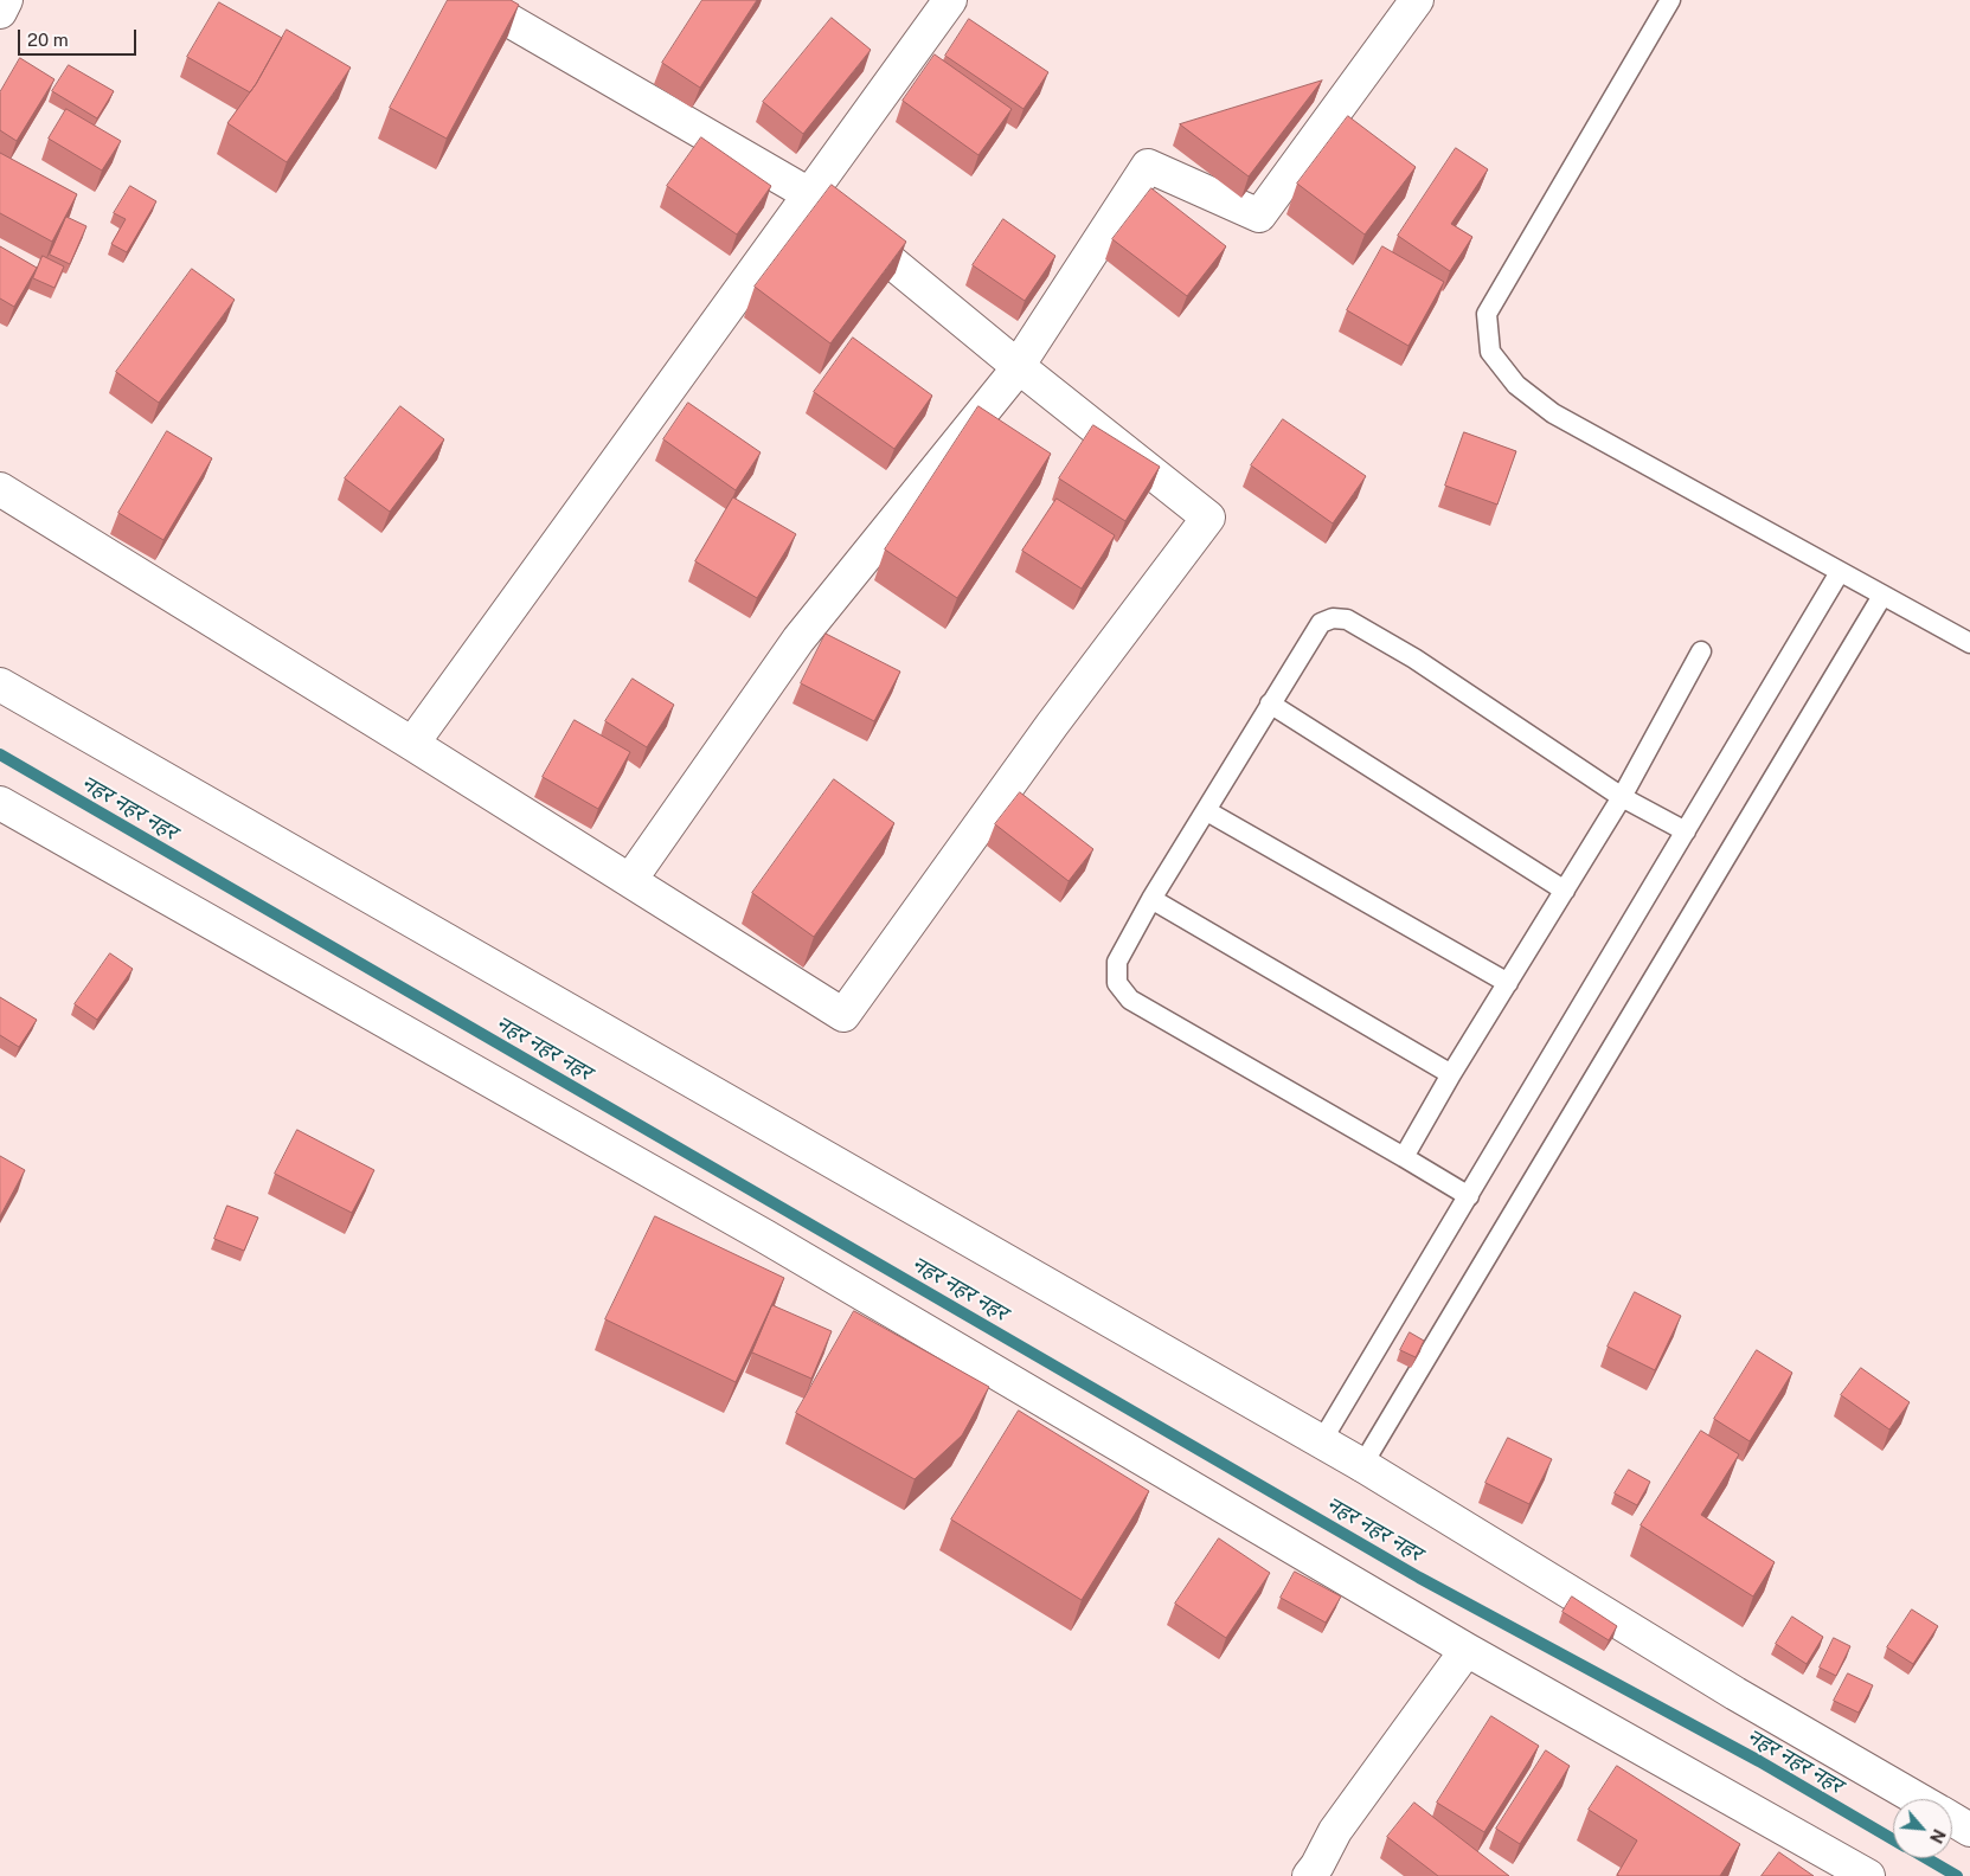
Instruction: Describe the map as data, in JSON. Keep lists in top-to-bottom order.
{
  "water": ["नहर नहर नहर"],
  "scale_bar": "20 m",
  "north": "bottom right"
}
